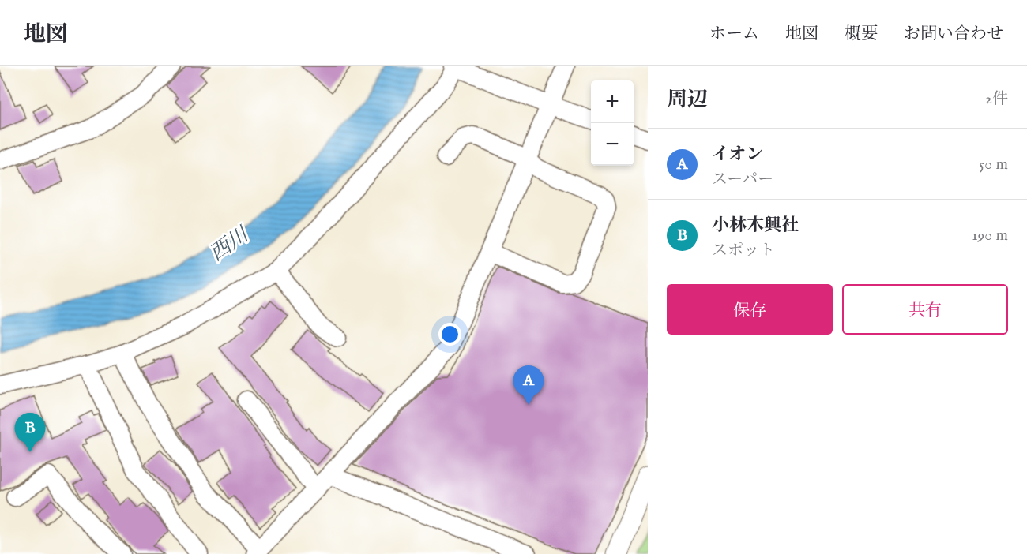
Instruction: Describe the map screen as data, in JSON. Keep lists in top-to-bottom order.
{
  "water": ["西川"],
  "page": {
    "header": "地図",
    "nav": [
      "ホーム",
      "地図",
      "概要",
      "お問い合わせ"
    ],
    "heading": ["周辺", "2件"],
    "map_buttons": ["+", "−"],
    "list": [
      {
        "mark": "A",
        "name": "イオン",
        "note": "スーパー",
        "value": "50 m"
      },
      {
        "mark": "B",
        "name": "小林木興社",
        "note": "スポット",
        "value": "190 m"
      }
    ],
    "buttons": ["保存", "共有"],
    "pins": ["A", "B"]
  }
}
